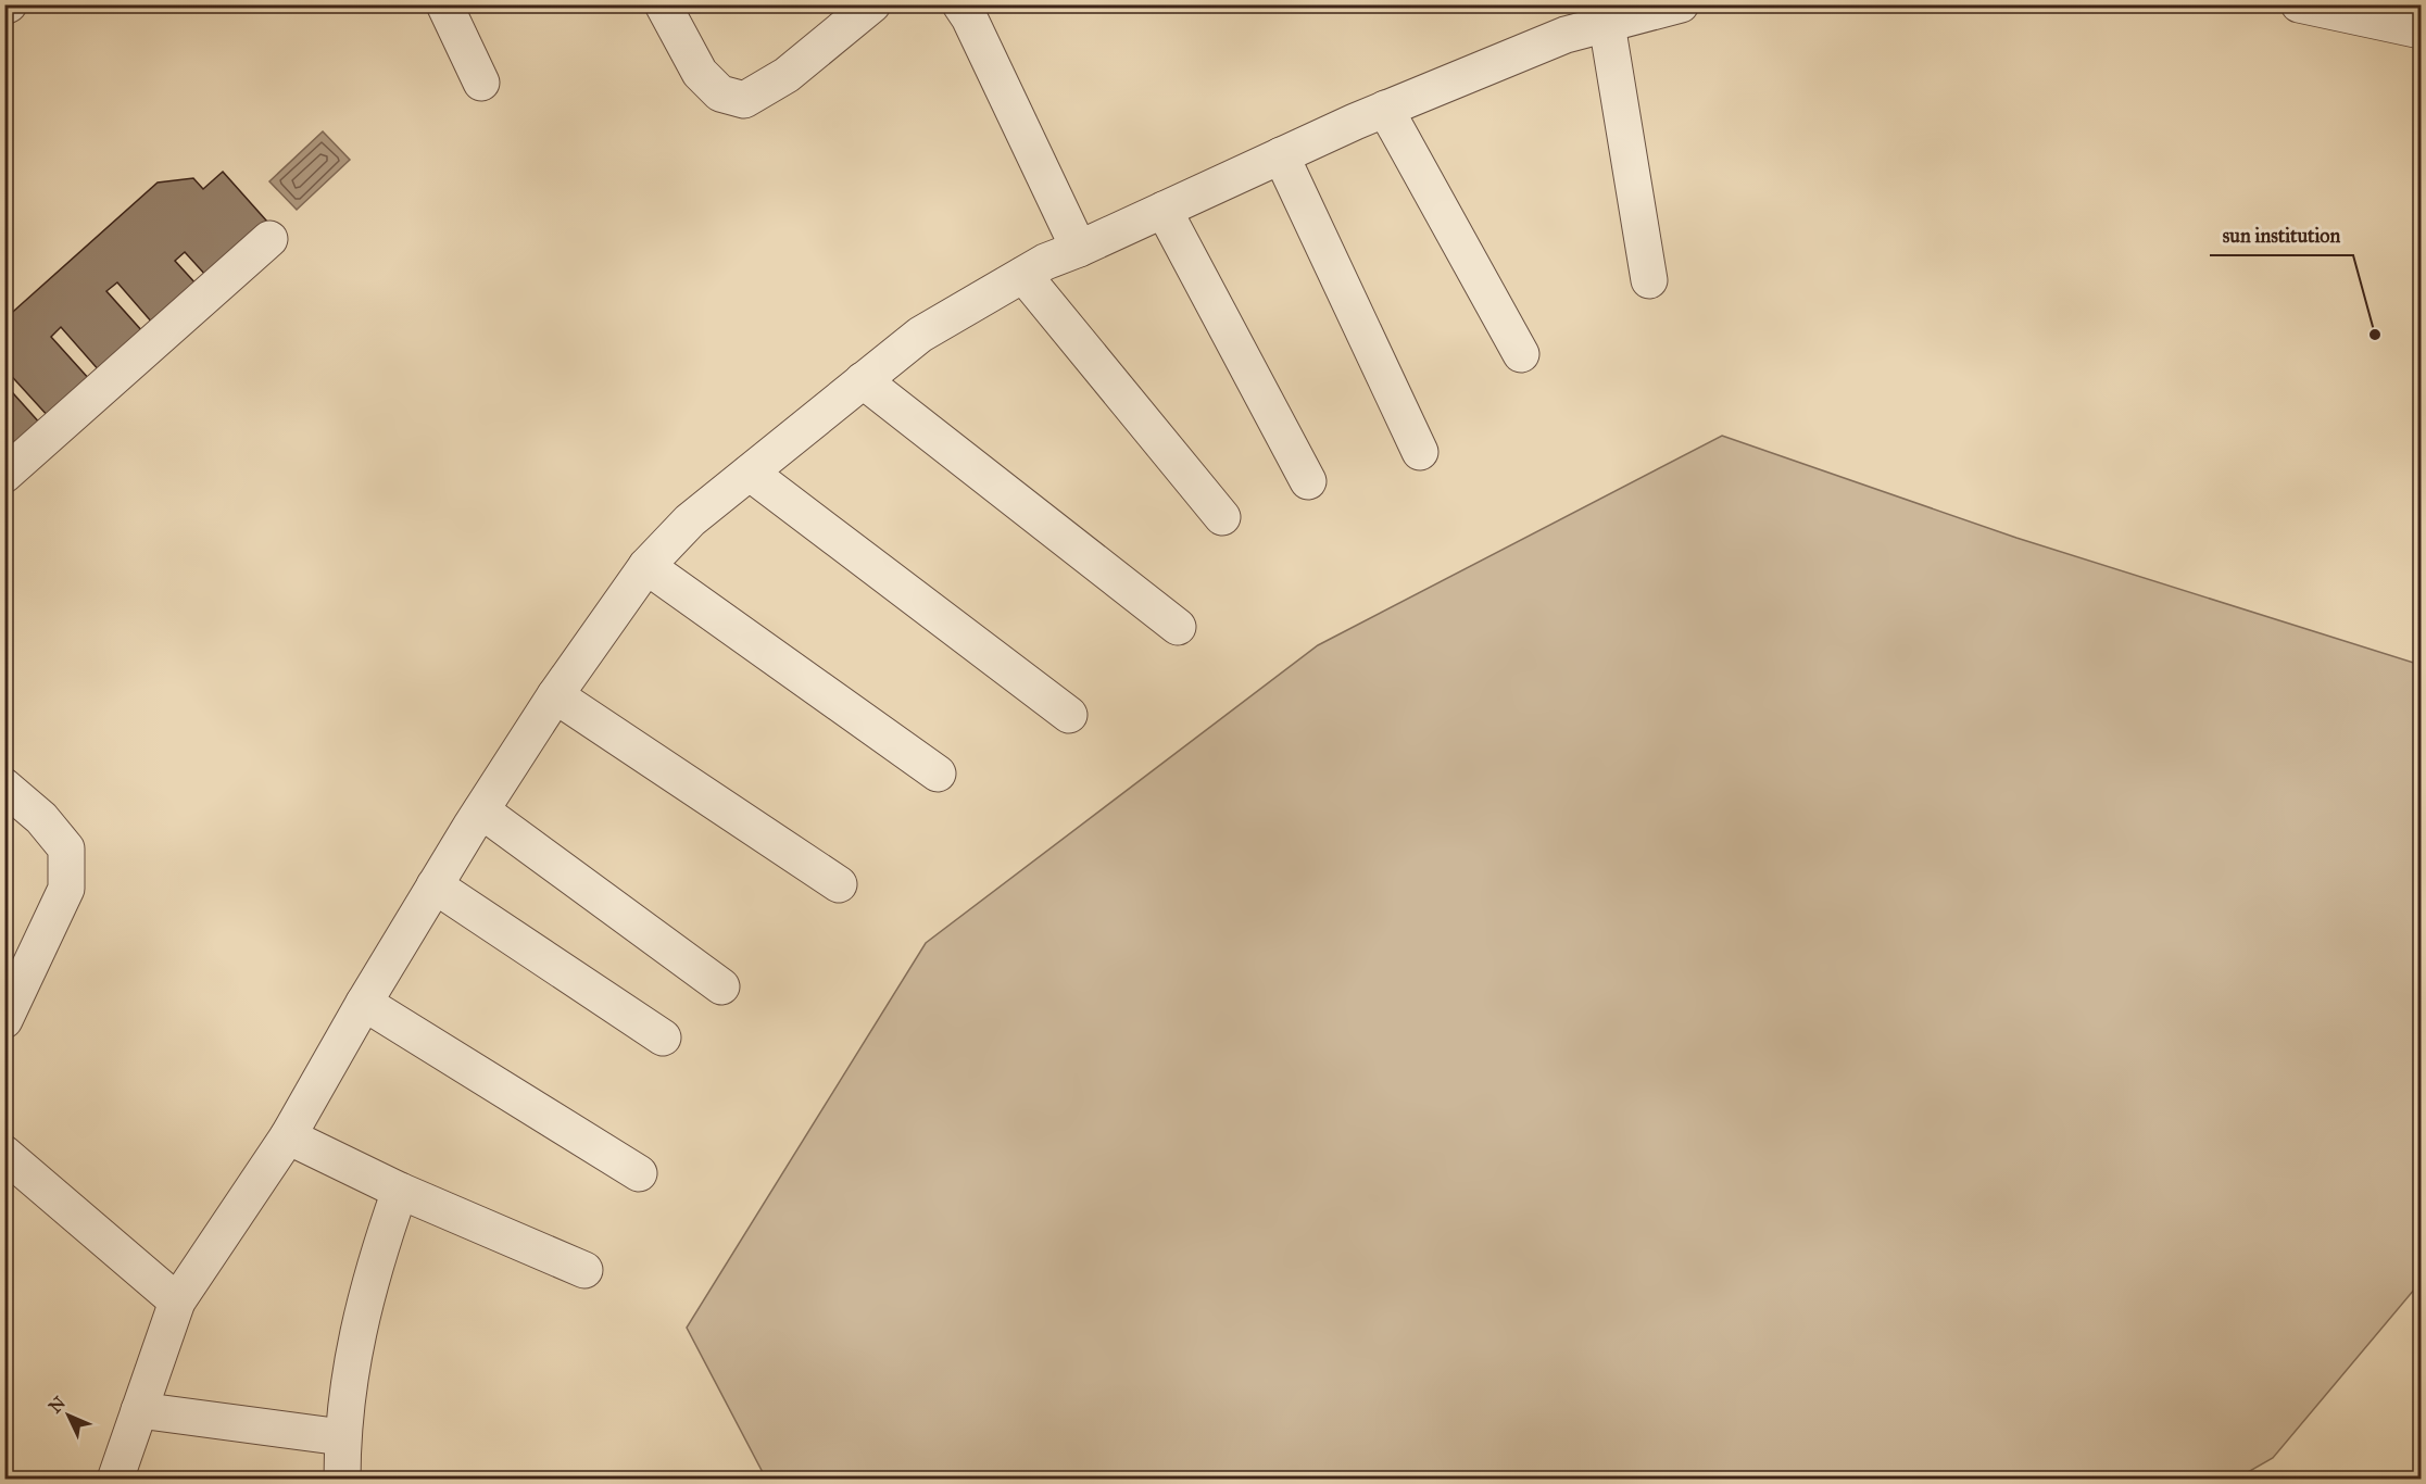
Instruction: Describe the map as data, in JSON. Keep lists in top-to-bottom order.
{
  "places": ["sun institution"],
  "north": "top left"
}
